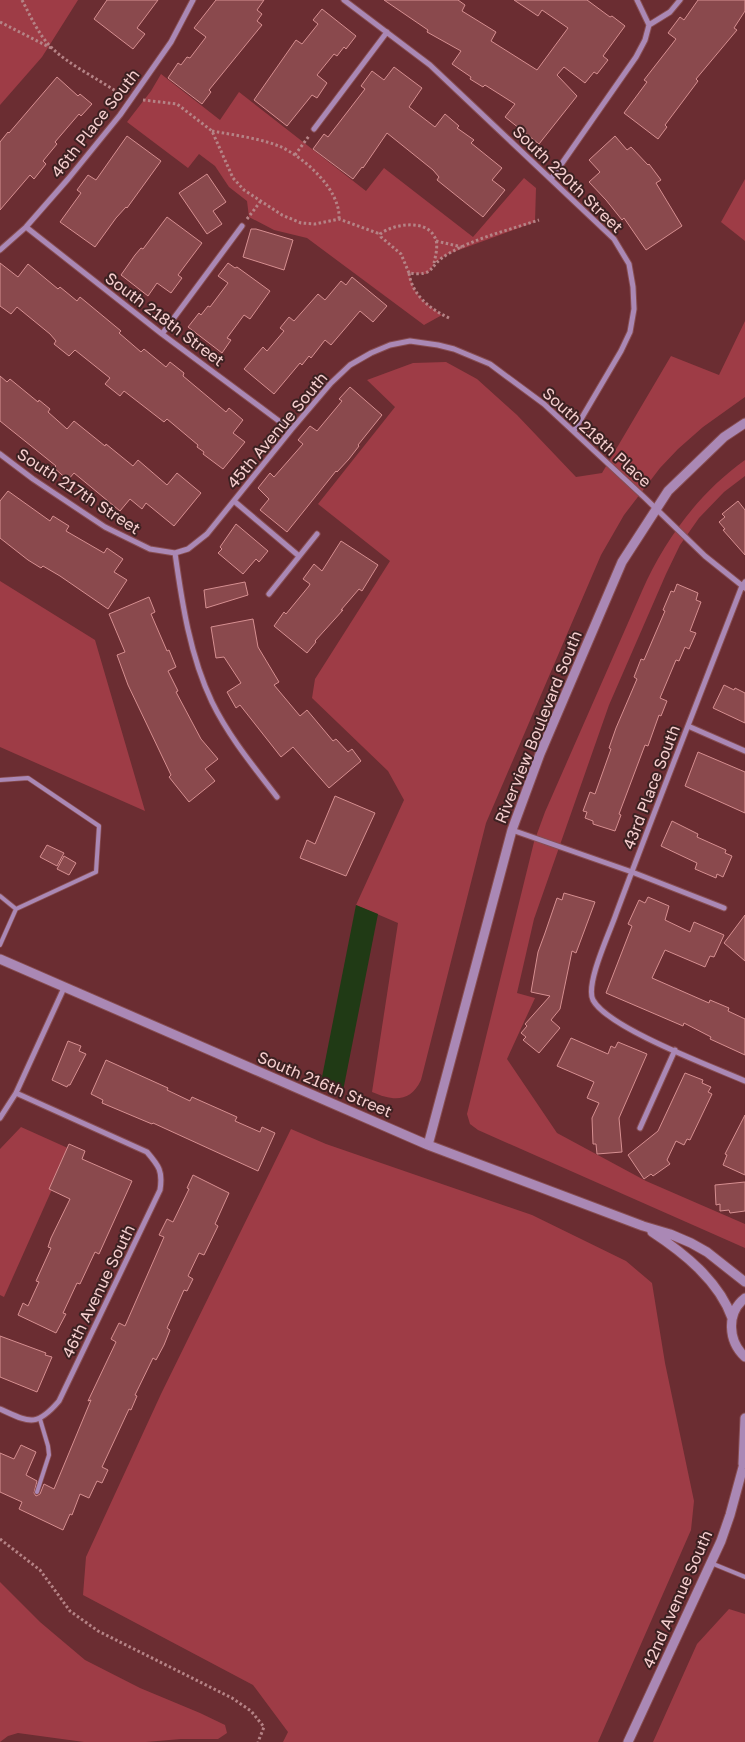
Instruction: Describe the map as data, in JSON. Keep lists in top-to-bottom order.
{
  "streets": {
    "street": [
      "46th Place South",
      "South 220th Street",
      "South 218th Street",
      "45th Avenue South",
      "South 218th Place",
      "South 217th Street",
      "Riverview Boulevard South",
      "43rd Place South",
      "South 216th Street",
      "46th Avenue South",
      "42nd Avenue South"
    ]
  },
  "crossings": [
    ["46th Place South", "South 218th Street"],
    ["South 220th Street", "South 218th Place"],
    ["South 218th Street", "45th Avenue South"],
    ["45th Avenue South", "South 218th Place"],
    ["45th Avenue South", "South 217th Street"],
    ["South 218th Place", "Riverview Boulevard South"],
    ["South 218th Place", "43rd Place South"],
    ["Riverview Boulevard South", "South 216th Street"]
  ]
}
